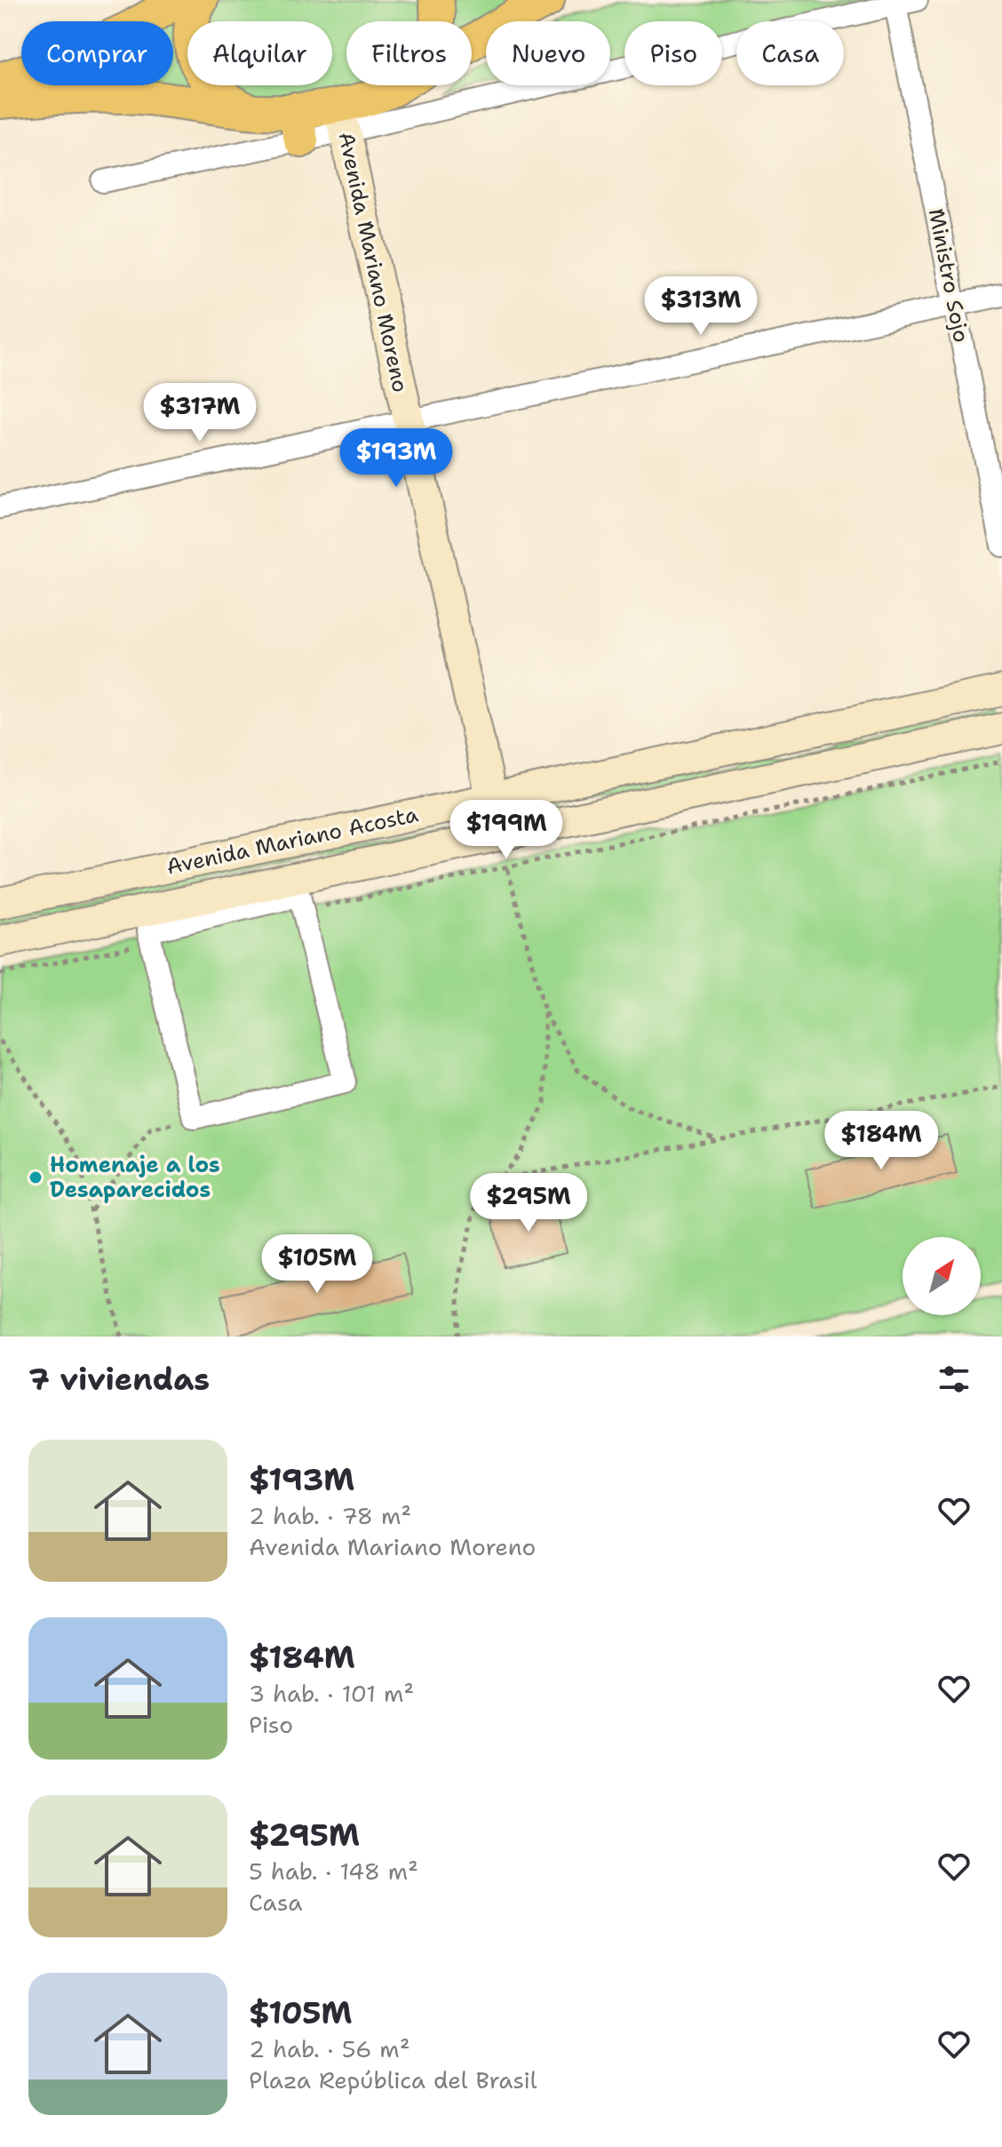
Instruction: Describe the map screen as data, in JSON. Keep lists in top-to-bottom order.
{
  "streets": {
    "main road": ["Avenida Mariano Moreno", "Avenida Mariano Acosta"],
    "street": ["Ministro Sojo"]
  },
  "crossings": [
    ["Avenida Mariano Moreno", "Avenida Mariano Acosta"]
  ],
  "places": ["Homenaje a los Desaparecidos"],
  "north": "top right",
  "page": {
    "chip": [
      "Comprar",
      "Alquilar",
      "Filtros",
      "Nuevo",
      "Piso",
      "Casa"
    ],
    "price": [
      "$313M",
      "$317M",
      "$193M",
      "$199M",
      "$184M",
      "$295M",
      "$105M"
    ],
    "heading": "7 viviendas",
    "list": [
      {
        "name": "$193M",
        "note": "2 hab. · 78 m² · Avenida Mariano Moreno"
      },
      {
        "name": "$184M",
        "note": "3 hab. · 101 m² · Piso"
      },
      {
        "name": "$295M",
        "note": "5 hab. · 148 m² · Casa"
      },
      {
        "name": "$105M",
        "note": "2 hab. · 56 m² · Plaza República del Brasil"
      }
    ]
  }
}
